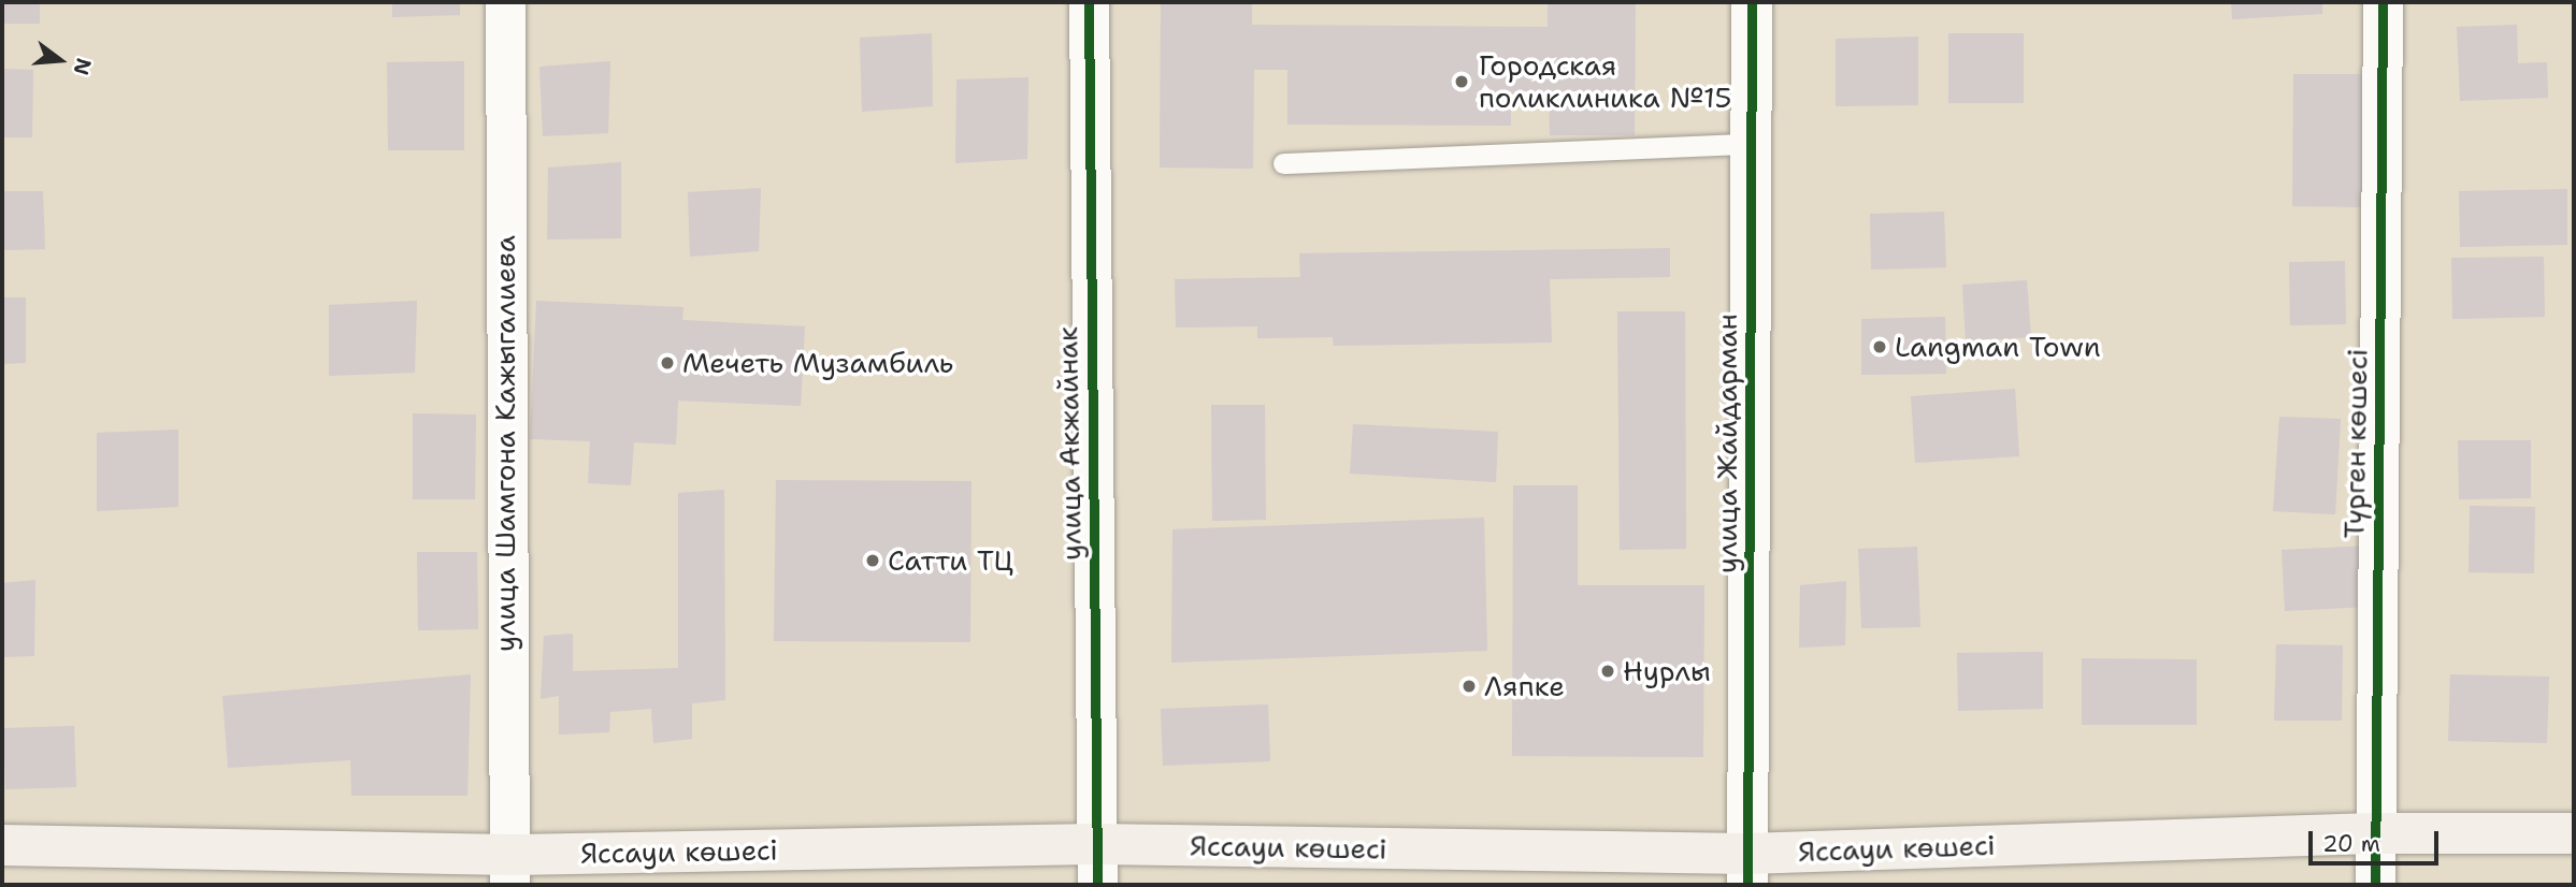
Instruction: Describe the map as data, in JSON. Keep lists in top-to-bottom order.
{
  "streets": {
    "main road": ["Яссауи көшесі"],
    "street": [
      "улица Шамгона Кажыгалиева",
      "улица Акжайнак",
      "улица Жайдарман",
      "Түрген көшесі"
    ]
  },
  "crossings": [
    ["улица Шамгона Кажыгалиева", "Яссауи көшесі"],
    ["улица Акжайнак", "Яссауи көшесі"],
    ["улица Жайдарман", "Яссауи көшесі"],
    ["Түрген көшесі", "Яссауи көшесі"]
  ],
  "places": [
    "Городская поликлиника №15",
    "Langman Town",
    "Мечеть Музамбиль",
    "Сатти ТЦ",
    "Нурлы",
    "Ляпке"
  ],
  "scale_bar": "20 m",
  "north": "right"
}
